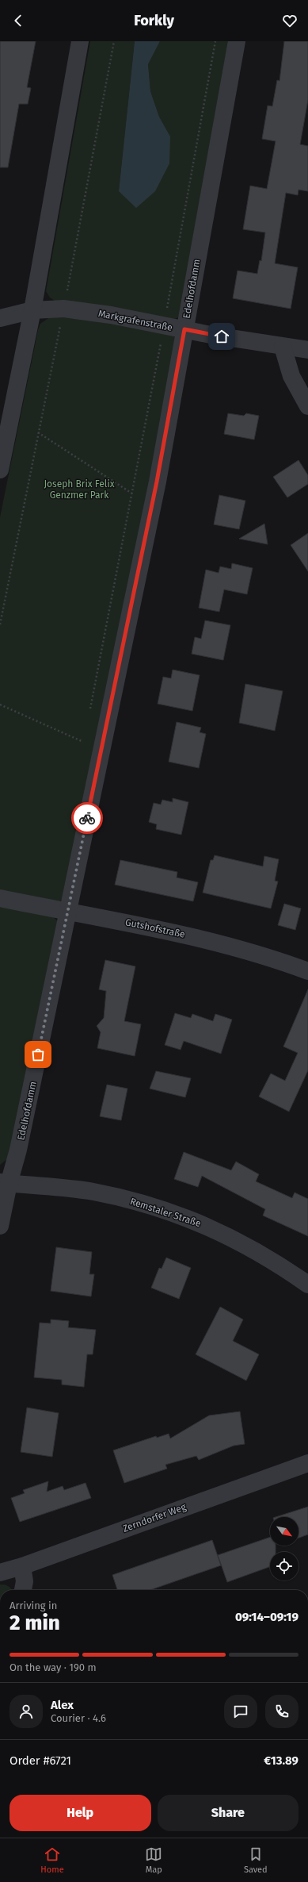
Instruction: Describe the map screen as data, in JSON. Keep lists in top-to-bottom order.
{
  "streets": {
    "street": [
      "Edelhofdamm",
      "Markgrafenstraße",
      "Gutshofstraße",
      "Remstaler Straße",
      "Zerndorfer Weg"
    ]
  },
  "crossings": [
    ["Edelhofdamm", "Markgrafenstraße"],
    ["Edelhofdamm", "Gutshofstraße"],
    ["Edelhofdamm", "Remstaler Straße"]
  ],
  "parks": ["Joseph Brix Felix Genzmer Park"],
  "north": "bottom right",
  "page": {
    "header": "Forkly",
    "heading": ["2 min", "Arriving in", "09:14–09:19"],
    "panel": [
      "Alex",
      "Courier · 4.6",
      "Order #6721",
      "€13.89"
    ],
    "bar": "On the way · 190 m",
    "buttons": ["Help", "Share"],
    "tabs": ["Home", "Map", "Saved"]
  }
}
